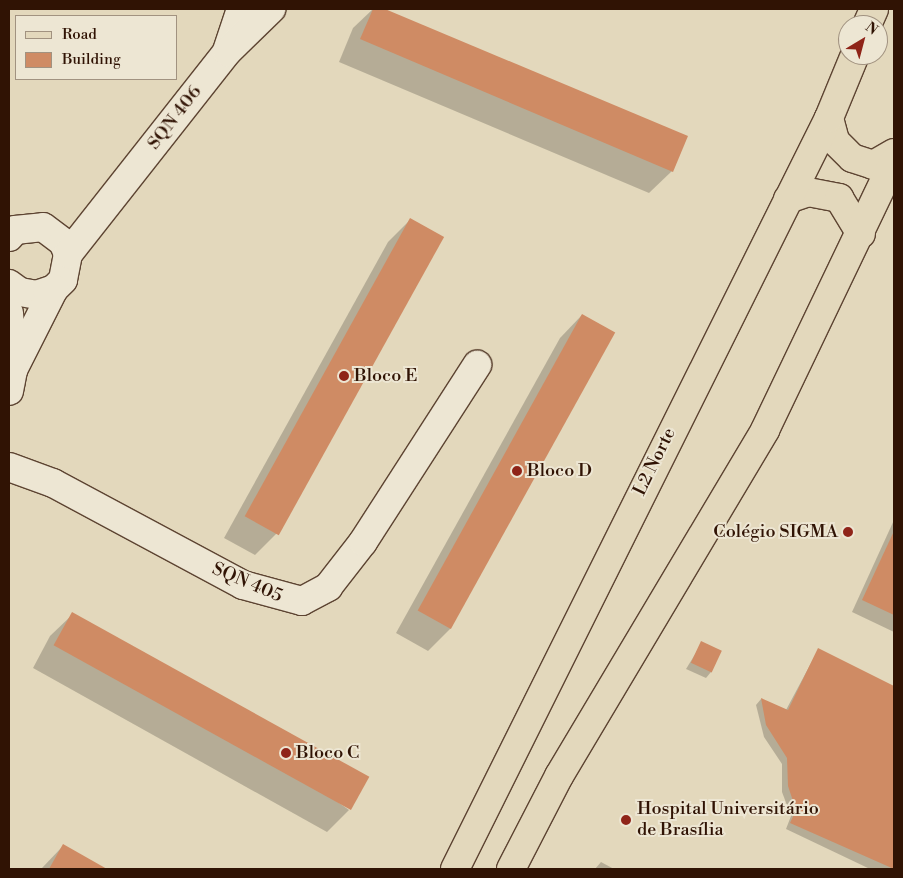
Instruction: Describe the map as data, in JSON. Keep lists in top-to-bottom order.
{
  "streets": {
    "main road": ["L2 Norte"],
    "street": ["SQN 406", "SQN 405"]
  },
  "places": [
    "Bloco E",
    "Bloco D",
    "Colégio SIGMA",
    "Bloco C",
    "Hospital Universitário de Brasília"
  ],
  "legend": ["Road", "Building"],
  "north": "top right"
}
